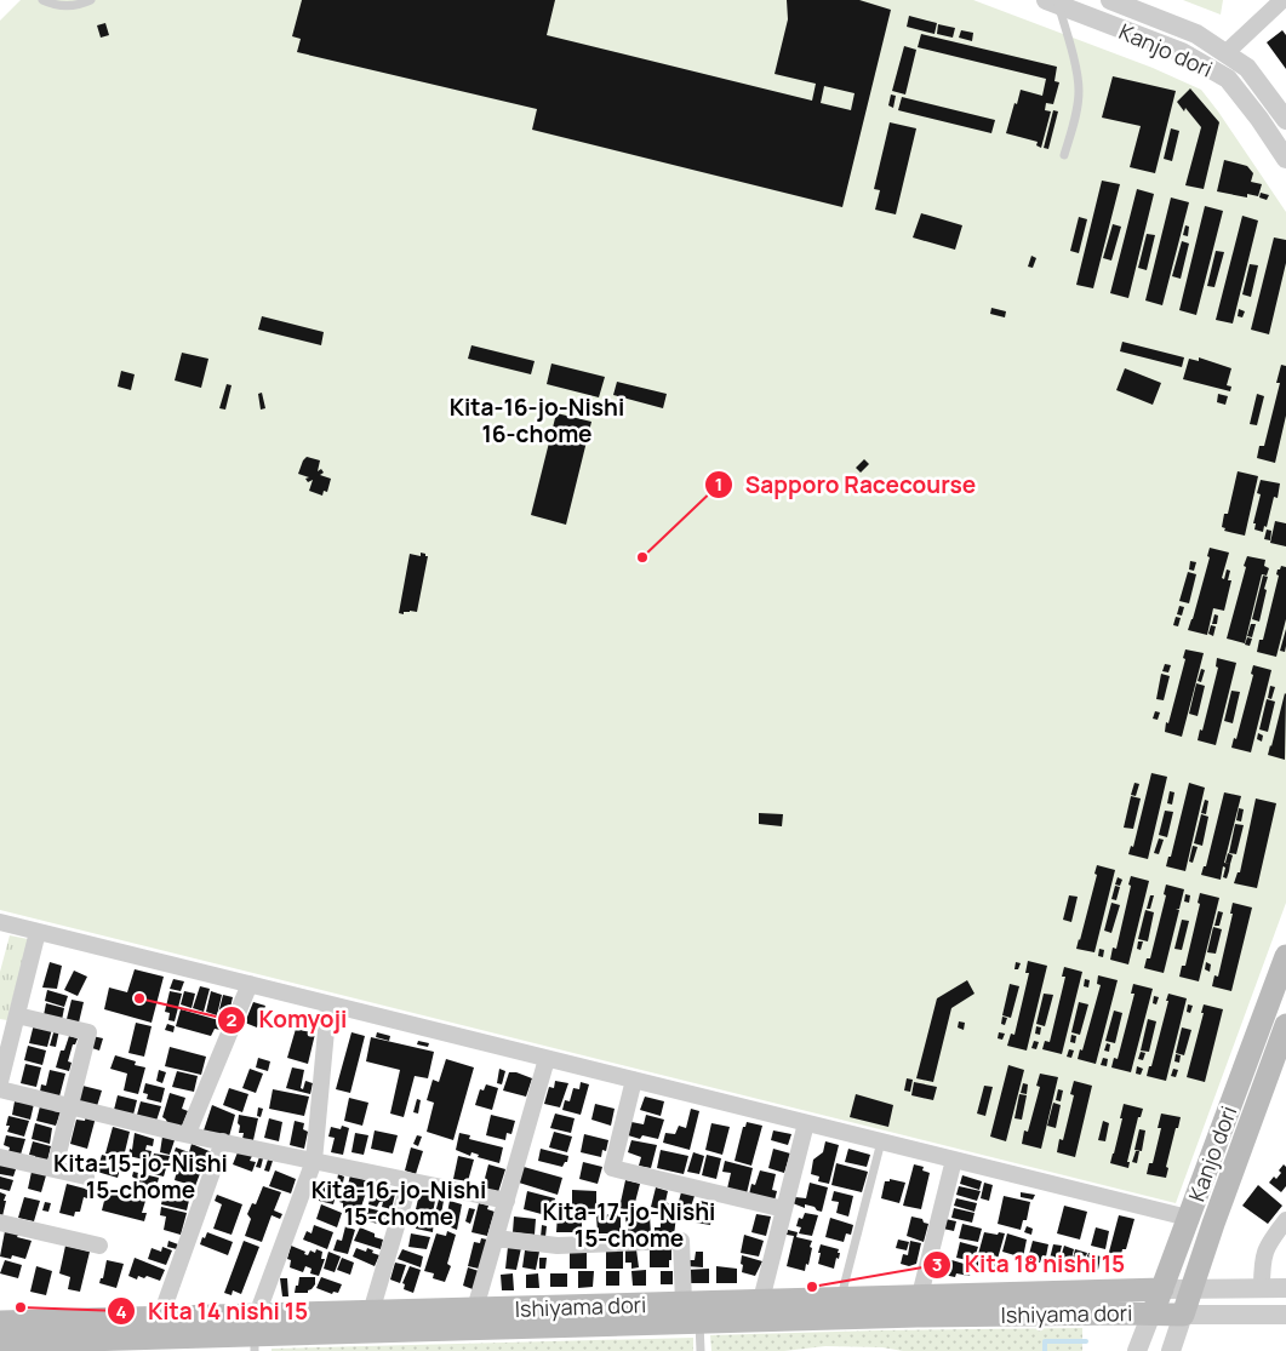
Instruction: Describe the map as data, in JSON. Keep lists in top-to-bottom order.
{
  "streets": {
    "main road": ["Kanjo dori", "Ishiyama dori"]
  },
  "crossings": [
    ["Kanjo dori", "Ishiyama dori"]
  ],
  "districts": [
    "Kita-16-jo-Nishi 16-chome",
    "Kita-15-jo-Nishi 15-chome",
    "Kita-16-jo-Nishi 15-chome",
    "Kita-17-jo-Nishi 15-chome"
  ],
  "places": [
    "Sapporo Racecourse",
    "Komyoji",
    "Kita 18 nishi 15",
    "Kita 14 nishi 15"
  ]
}
